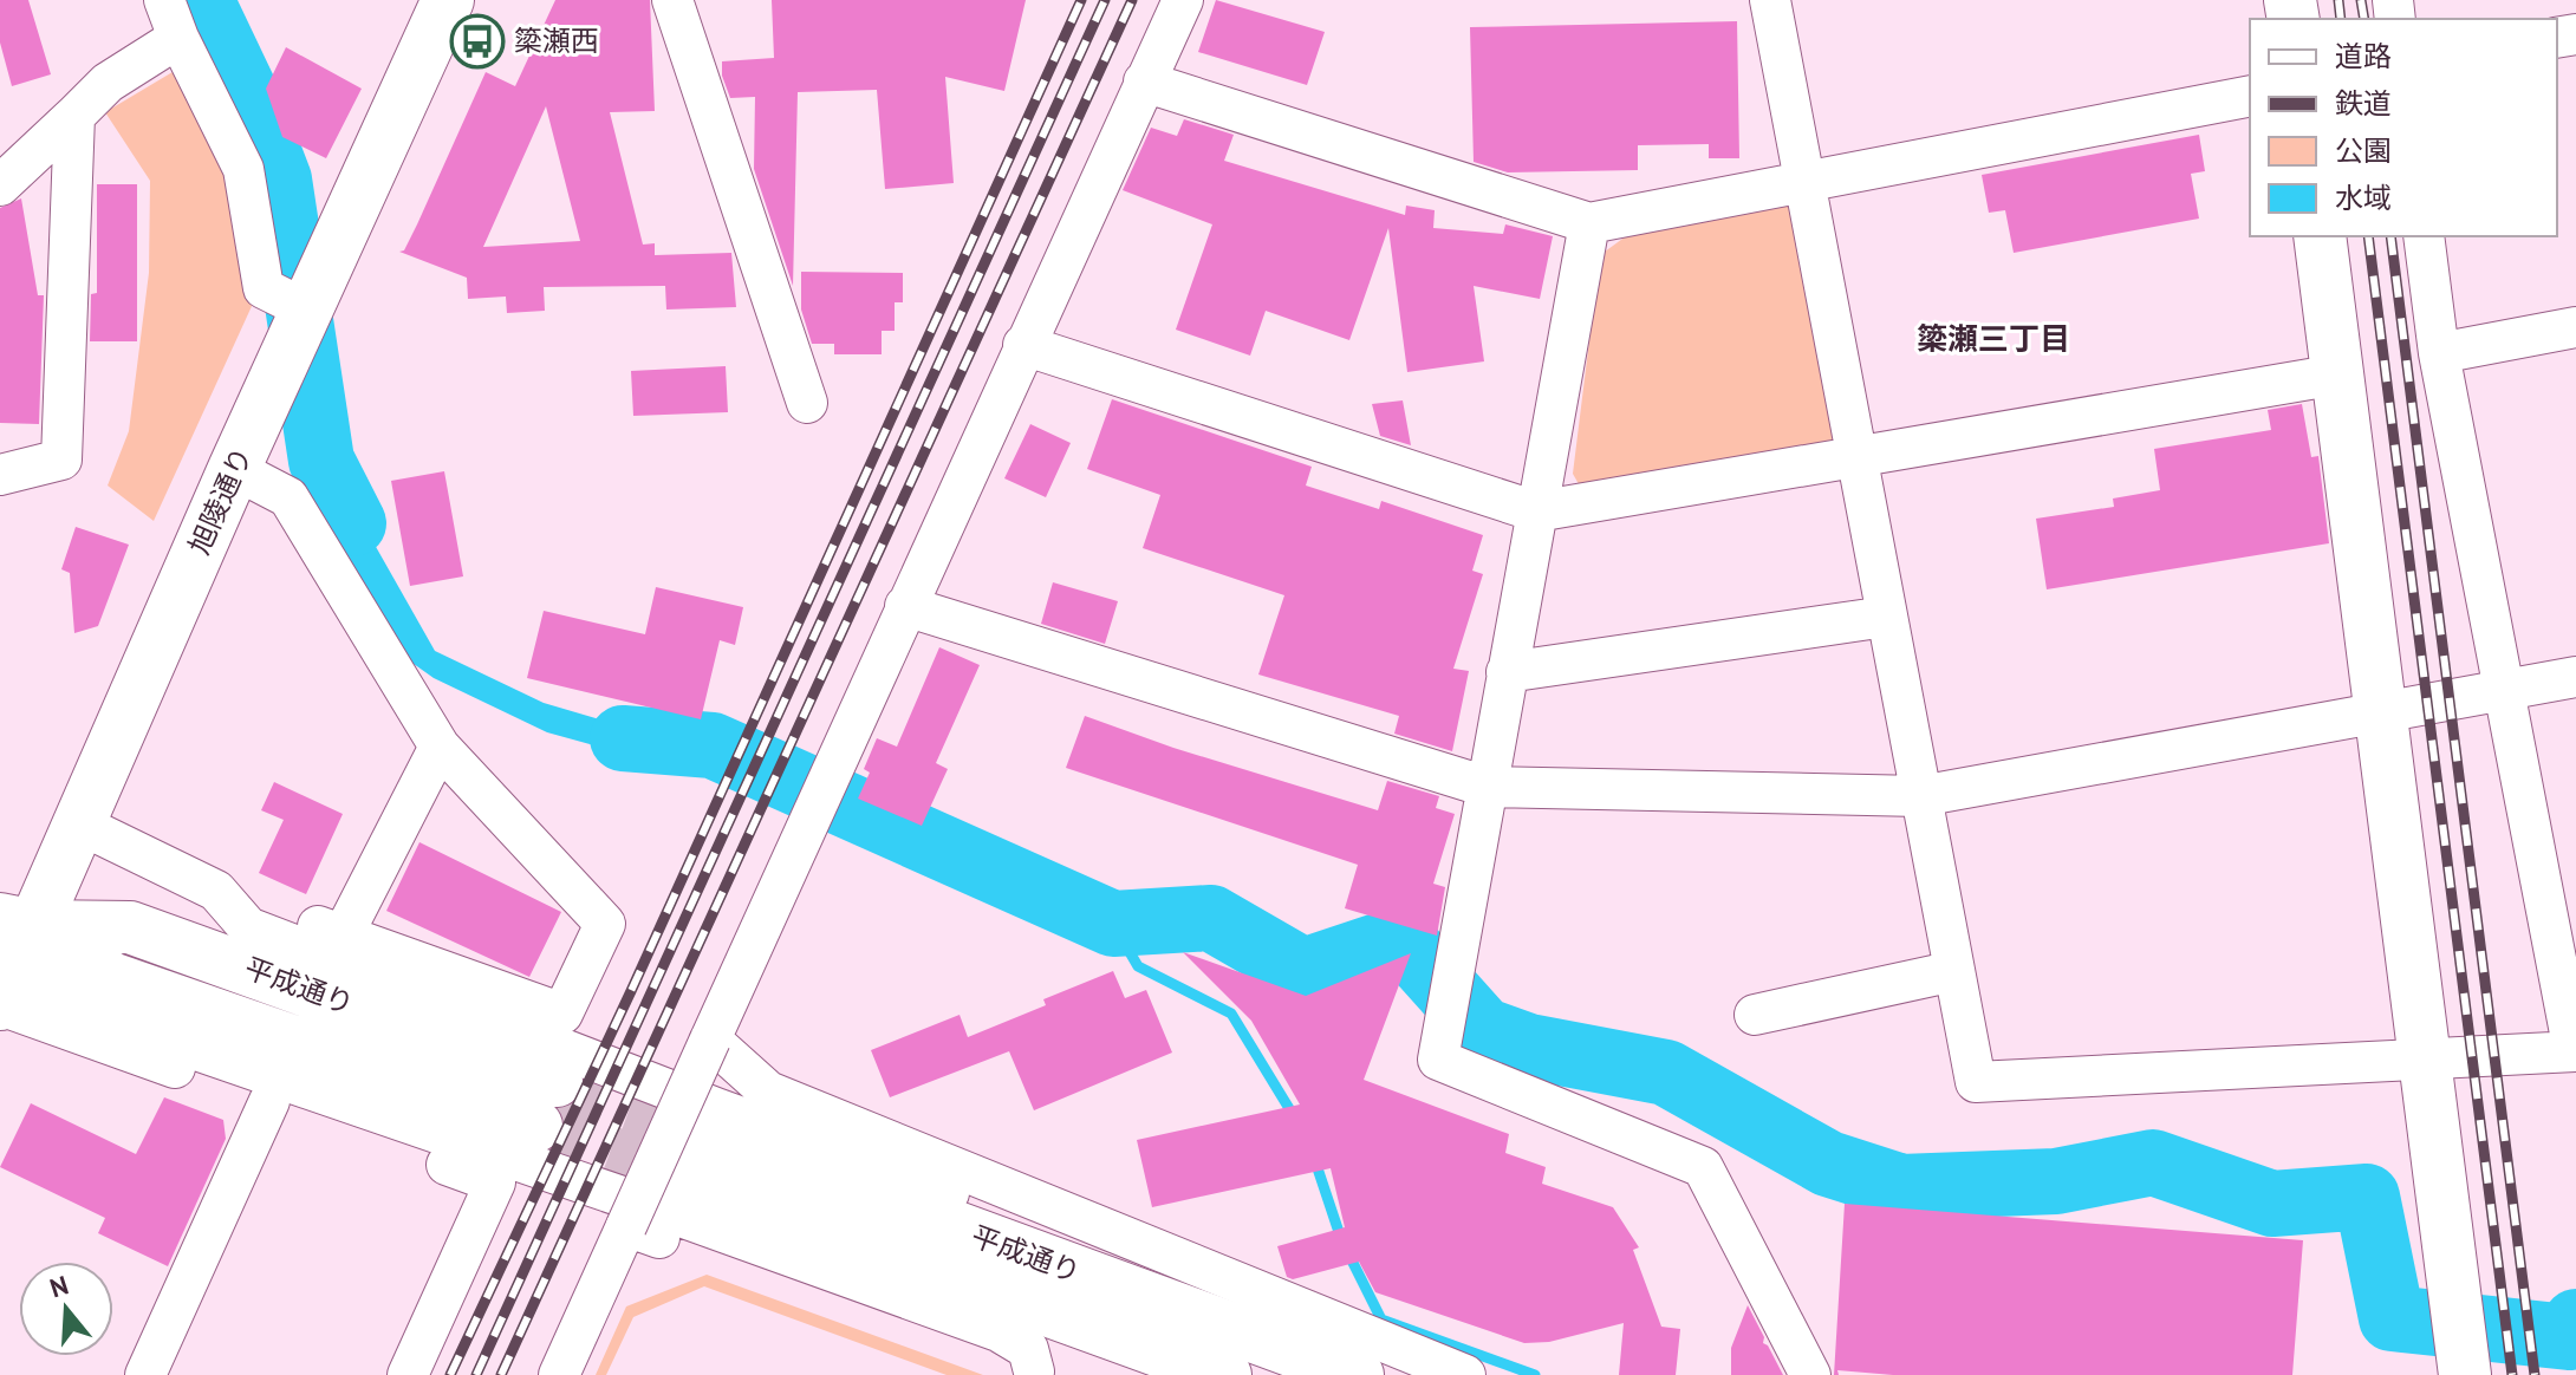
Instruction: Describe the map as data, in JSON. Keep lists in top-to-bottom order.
{
  "streets": {
    "street": ["旭陵通り", "平成通り"]
  },
  "crossings": [
    ["旭陵通り", "平成通り"]
  ],
  "districts": ["簗瀬三丁目"],
  "places": {
    "bus stop": ["簗瀬西"]
  },
  "legend": [
    "道路",
    "鉄道",
    "公園",
    "水域"
  ],
  "north": "top"
}
